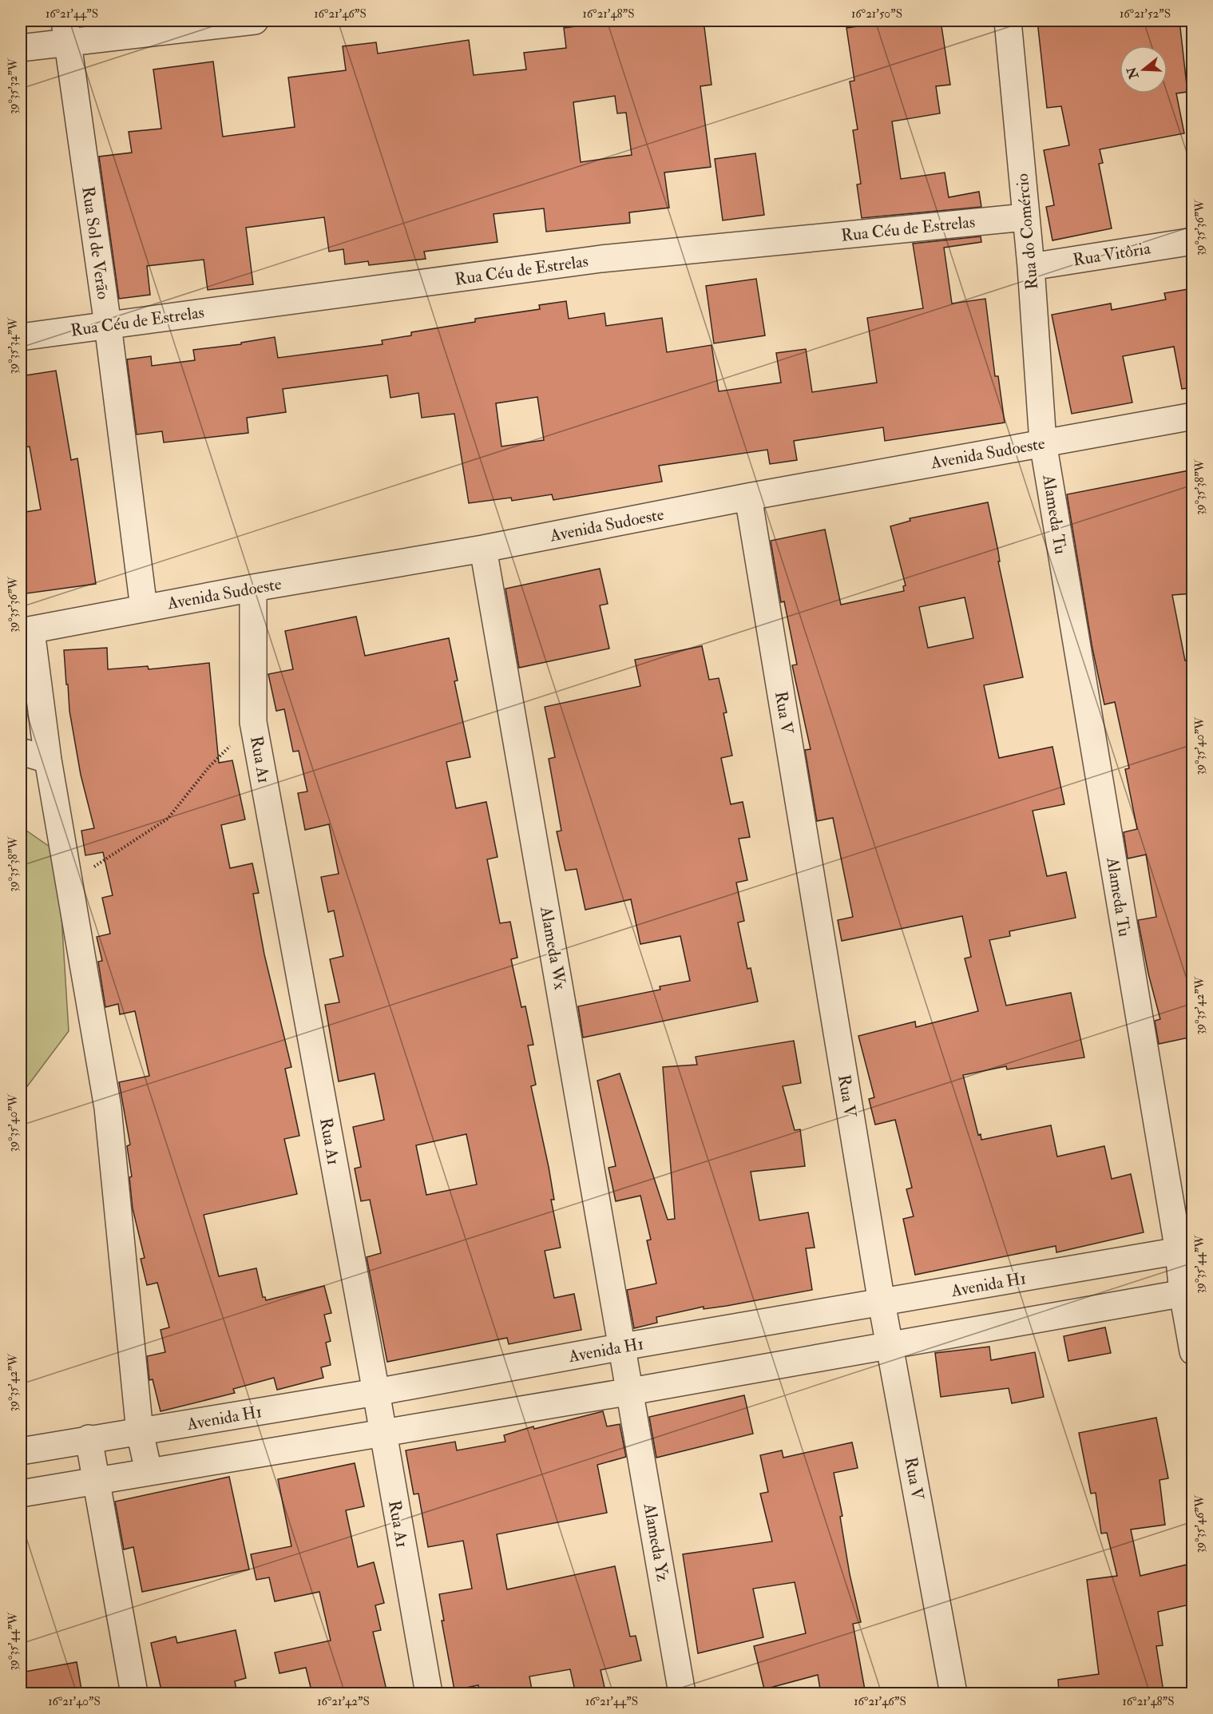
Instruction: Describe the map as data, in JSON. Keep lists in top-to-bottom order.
{
  "streets": {
    "street": [
      "Rua Céu de Estrelas",
      "Rua do Comércio",
      "Rua Sol de Verão",
      "Rua Vitôria",
      "Avenida Sudoeste",
      "Alameda Tu",
      "Rua V",
      "Rua A1",
      "Alameda Wx",
      "Avenida H1",
      "Alameda Yz"
    ]
  },
  "crossings": [
    ["Rua Céu de Estrelas", "Rua do Comércio"],
    ["Rua Céu de Estrelas", "Rua Sol de Verão"],
    ["Rua do Comércio", "Rua Vitôria"],
    ["Rua do Comércio", "Avenida Sudoeste"],
    ["Rua do Comércio", "Alameda Tu"],
    ["Rua Sol de Verão", "Avenida Sudoeste"],
    ["Avenida Sudoeste", "Alameda Tu"],
    ["Avenida Sudoeste", "Rua V"],
    ["Avenida Sudoeste", "Rua A1"],
    ["Avenida Sudoeste", "Alameda Wx"],
    ["Alameda Tu", "Avenida H1"],
    ["Rua V", "Avenida H1"],
    ["Rua A1", "Avenida H1"],
    ["Alameda Wx", "Avenida H1"],
    ["Alameda Wx", "Alameda Yz"]
  ],
  "north": "left",
  "coordinates": [
    "16°21'44\"S",
    "16°21'46\"S",
    "16°21'48\"S",
    "16°21'50\"S",
    "16°21'52\"S",
    "39°35'32\"W",
    "39°35'36\"W",
    "39°35'34\"W",
    "39°35'38\"W",
    "39°35'40\"W",
    "39°35'42\"W",
    "39°35'44\"W",
    "39°35'46\"W",
    "16°21'40\"S",
    "16°21'42\"S"
  ]
}
